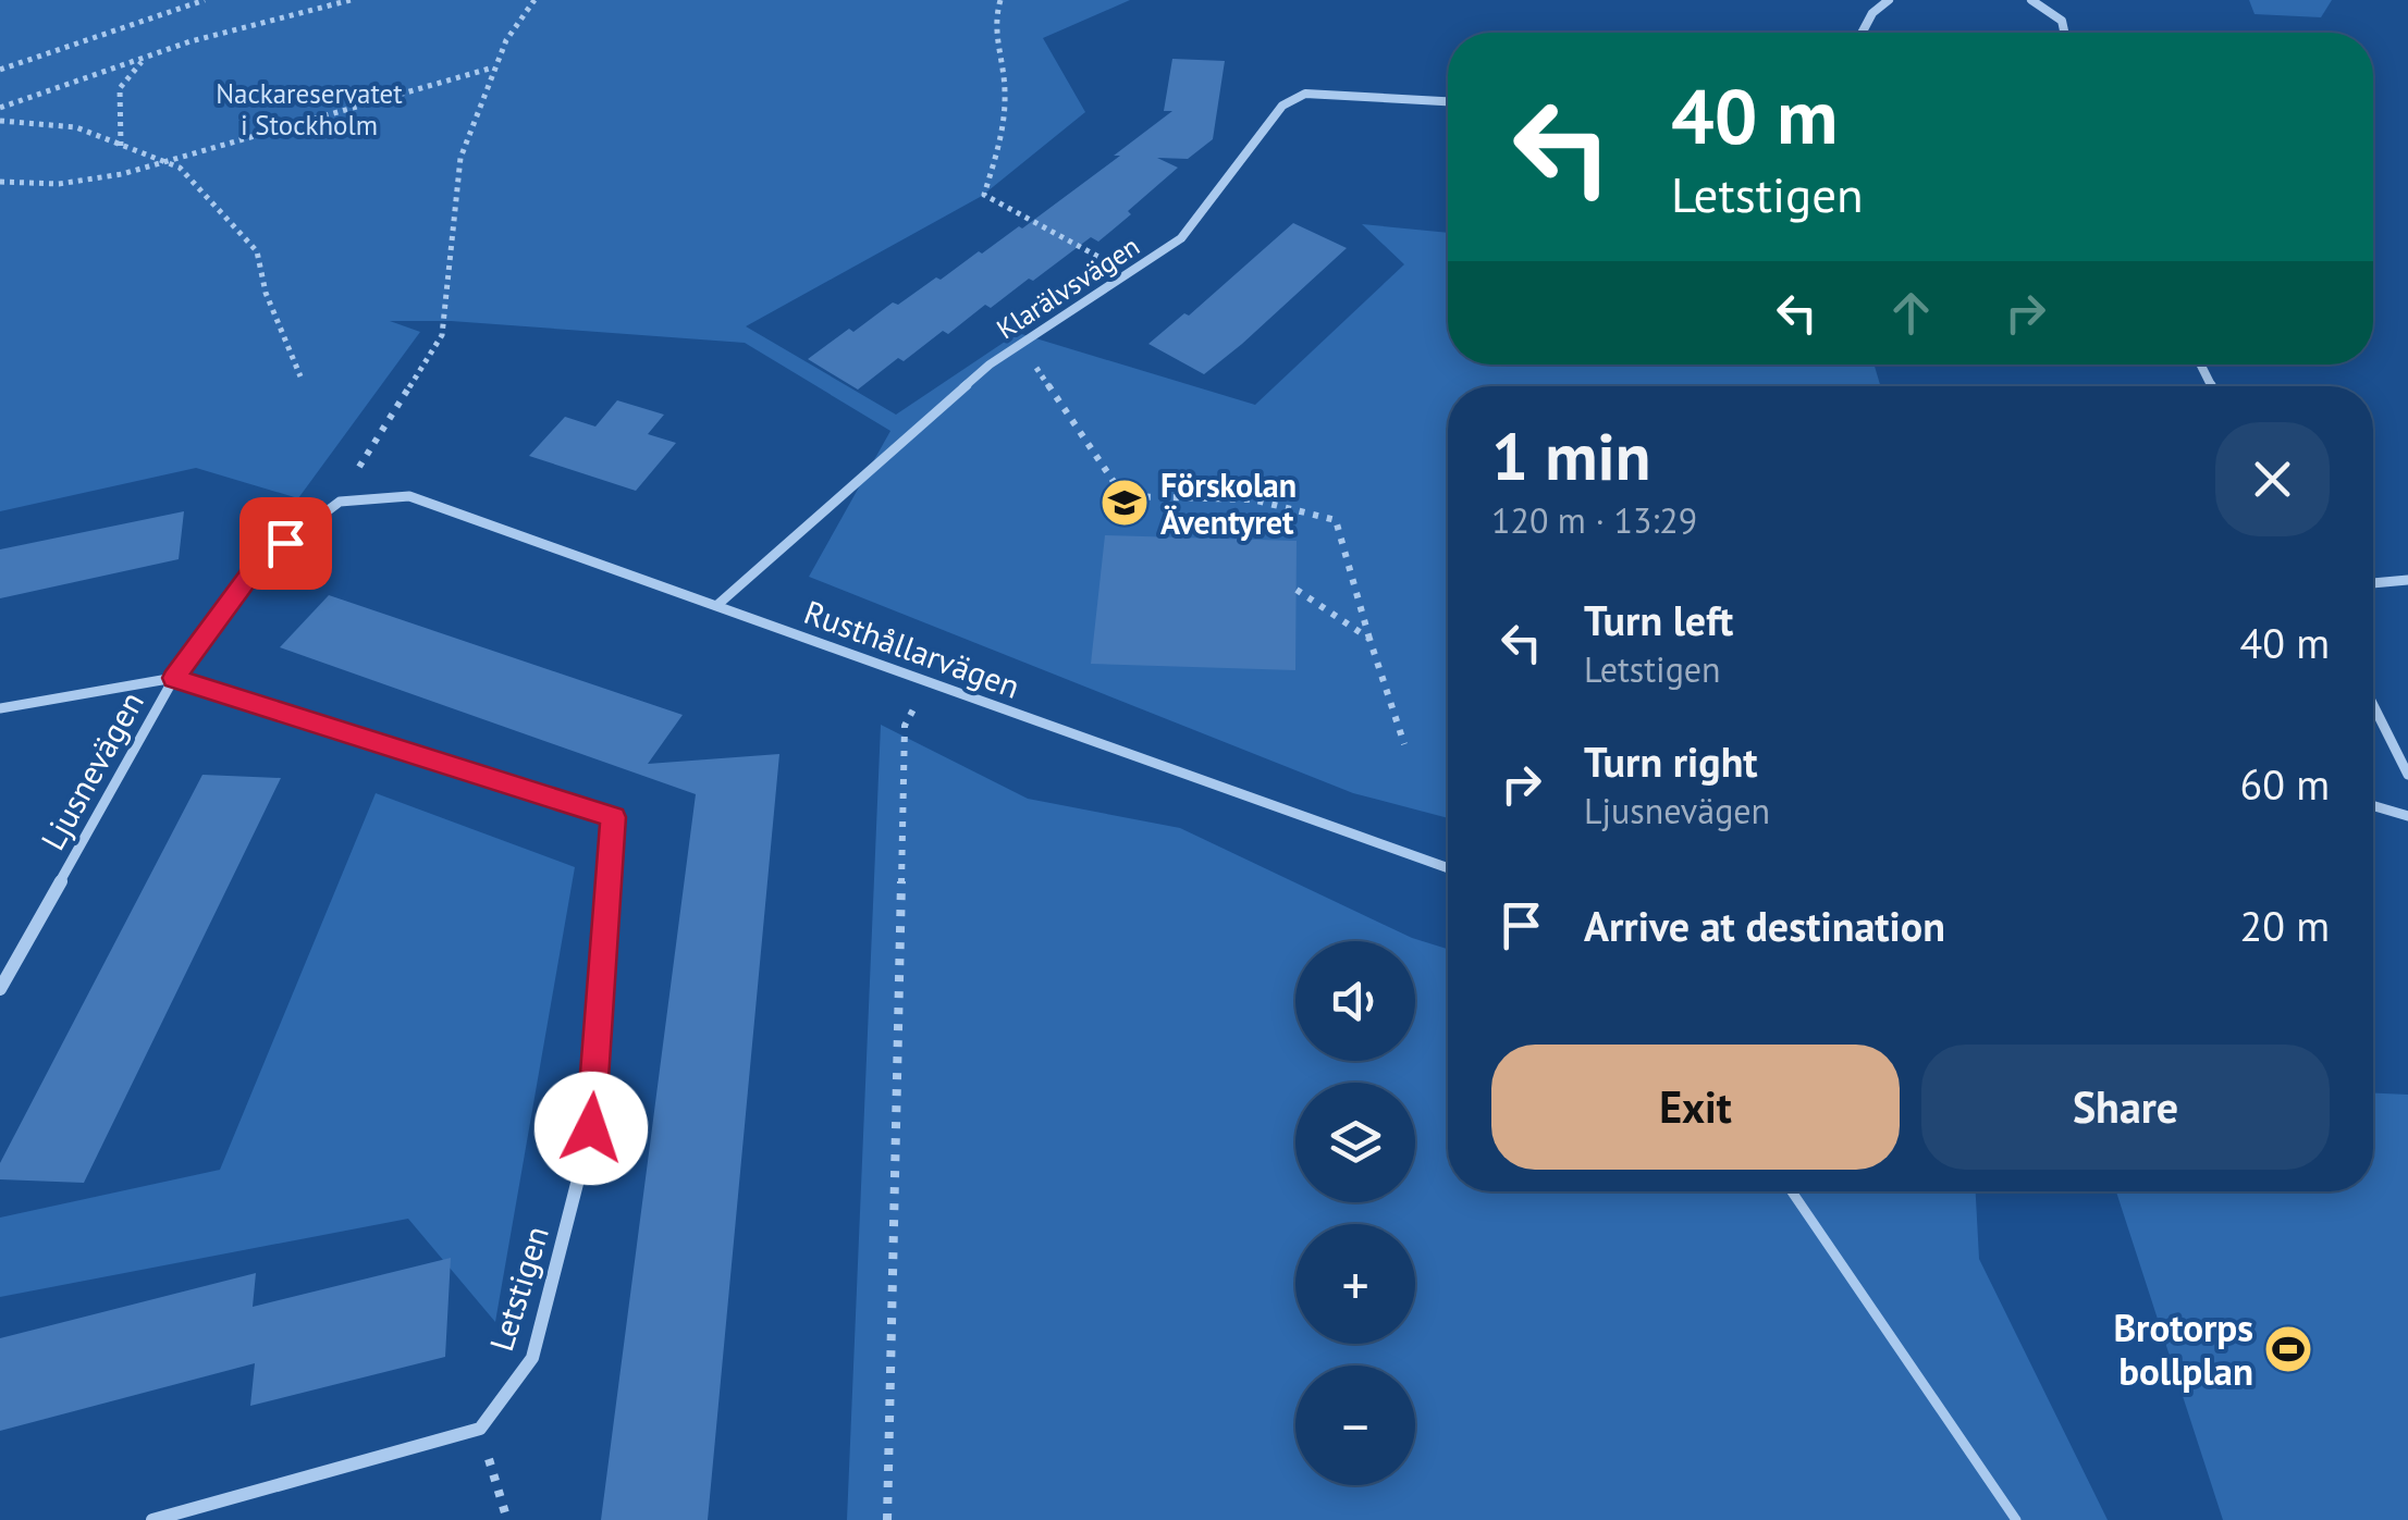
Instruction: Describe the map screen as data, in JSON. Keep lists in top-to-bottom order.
{
  "streets": {
    "street": [
      "Klarälvsvägen",
      "Rusthållarvägen",
      "Ljusnevägen",
      "Letstigen"
    ]
  },
  "crossings": [
    ["Klarälvsvägen", "Rusthållarvägen"],
    ["Rusthållarvägen", "Ljusnevägen"],
    ["Ljusnevägen", "Letstigen"]
  ],
  "parks": ["Nackareservatet i Stockholm"],
  "places": {
    "school or university": ["Förskolan Äventyret"],
    "sports": ["Brotorps bollplan"]
  },
  "page": {
    "turn": ["40 m", "Letstigen"],
    "heading": ["1 min", "120 m · 13:29"],
    "list": [
      {
        "name": "Turn left",
        "note": "Letstigen",
        "value": "40 m"
      },
      {
        "name": "Turn right",
        "note": "Ljusnevägen",
        "value": "60 m"
      },
      {
        "name": "Arrive at destination",
        "value": "20 m"
      }
    ],
    "map_buttons": ["+", "−"],
    "buttons": ["Exit", "Share"]
  }
}
